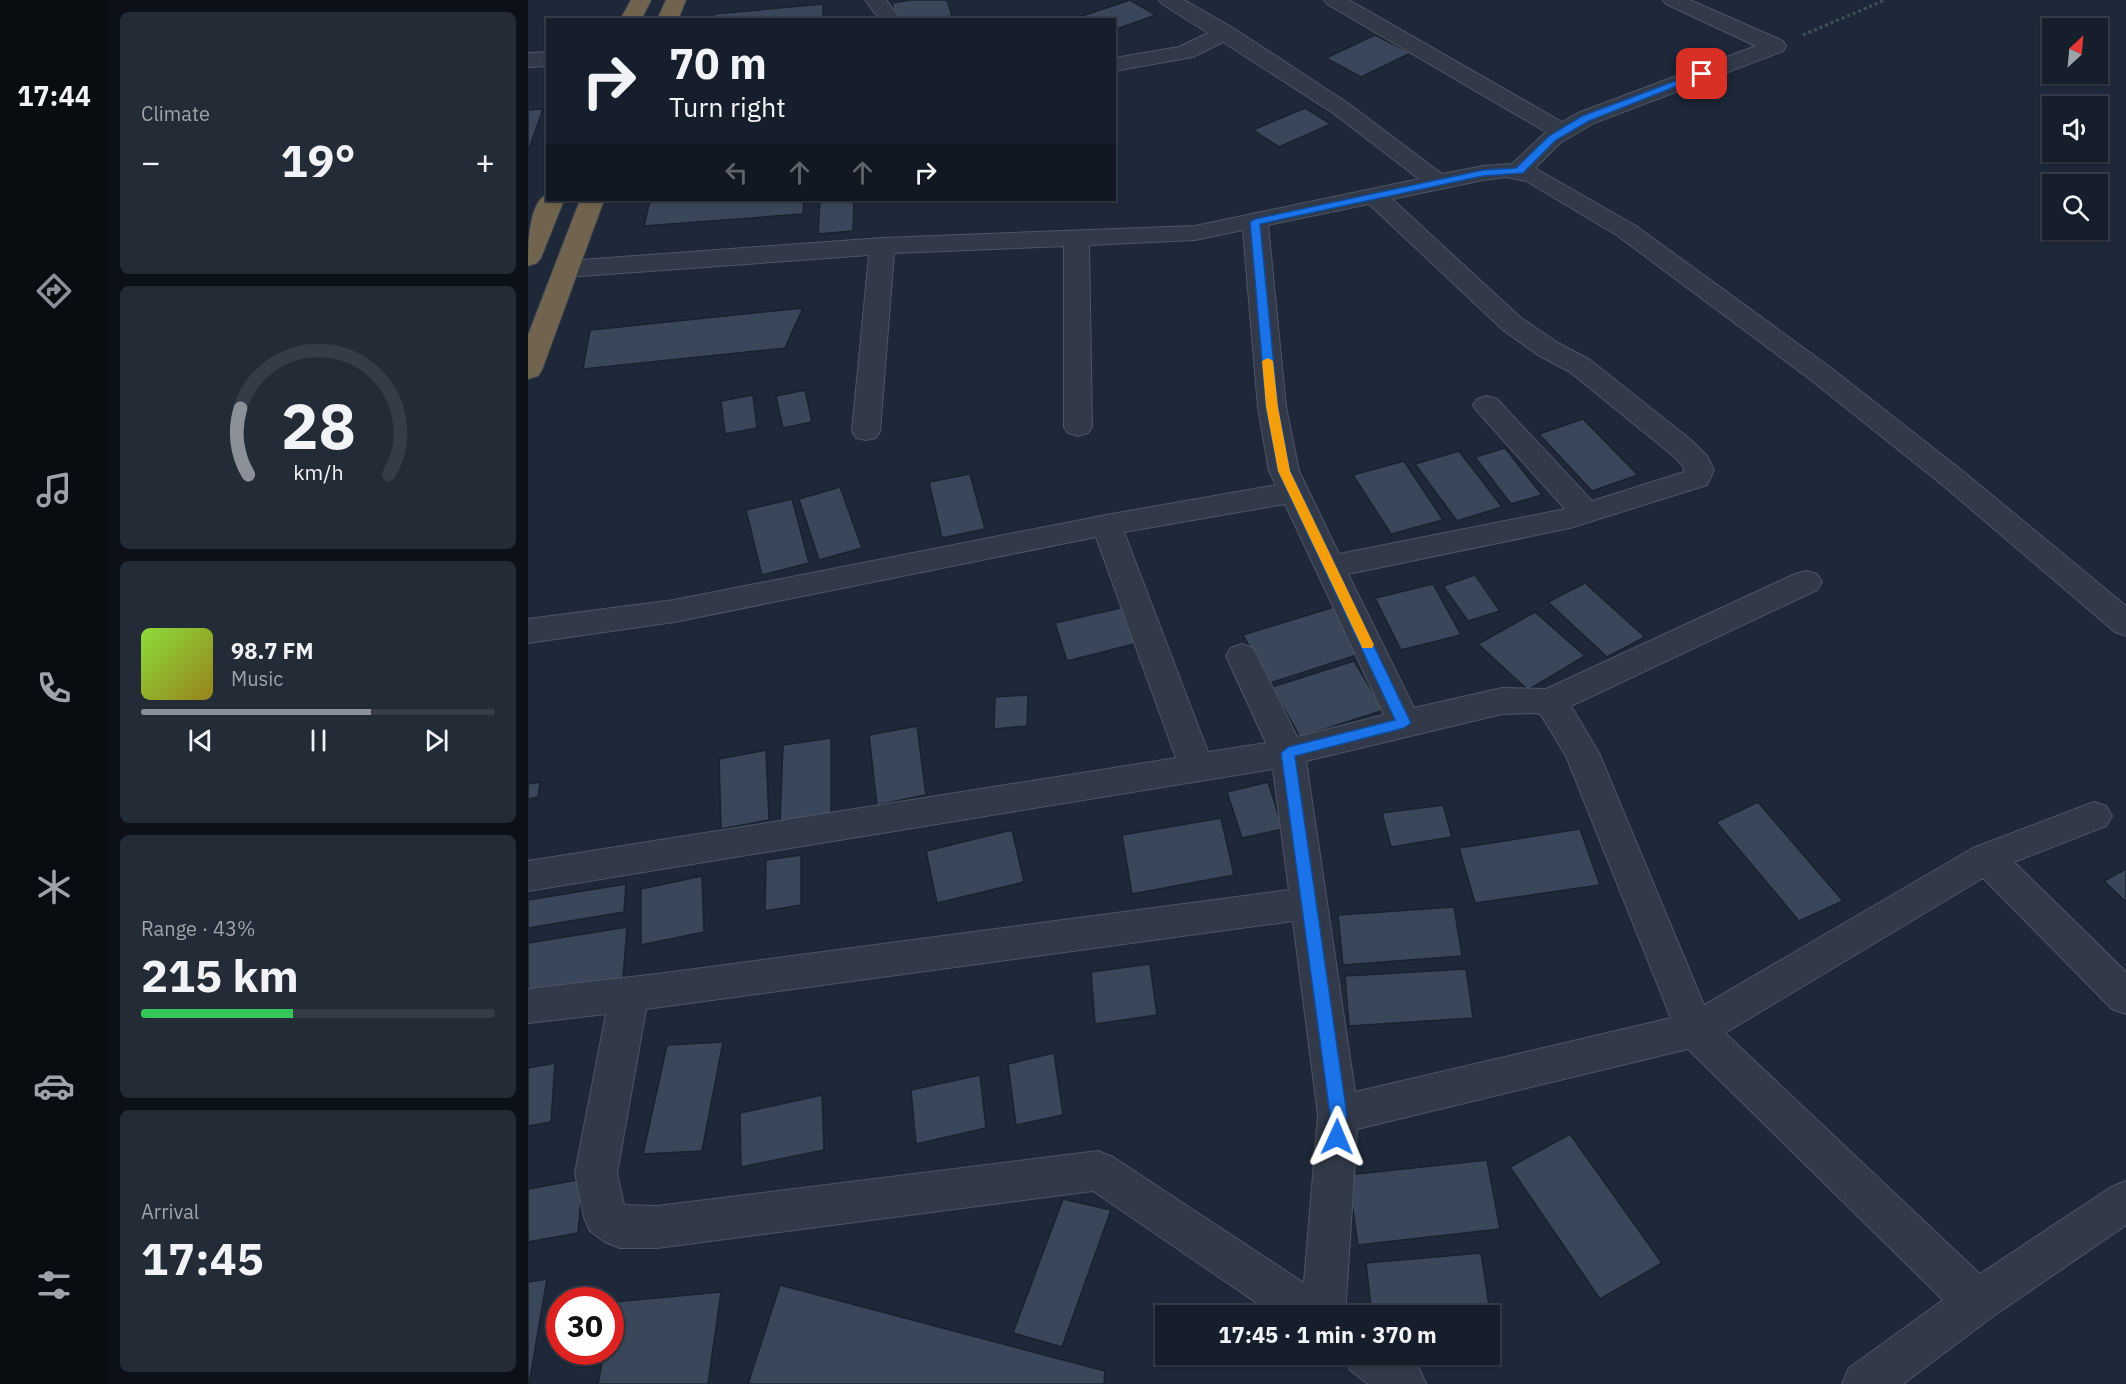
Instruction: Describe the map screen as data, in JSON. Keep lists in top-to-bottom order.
{
  "north": "top right",
  "page": {
    "tabs": "17:44",
    "tile": [
      "Climate",
      ["Range · 43%", "215 km"],
      ["Arrival", "17:45"]
    ],
    "turn": ["70 m", "Turn right"],
    "heat": ["−", "19°", "+"],
    "song": ["98.7 FM", "Music"],
    "limit": "30",
    "trip": "17:45 · 1 min · 370 m",
    "gauge": ["28", "km/h"]
  }
}
